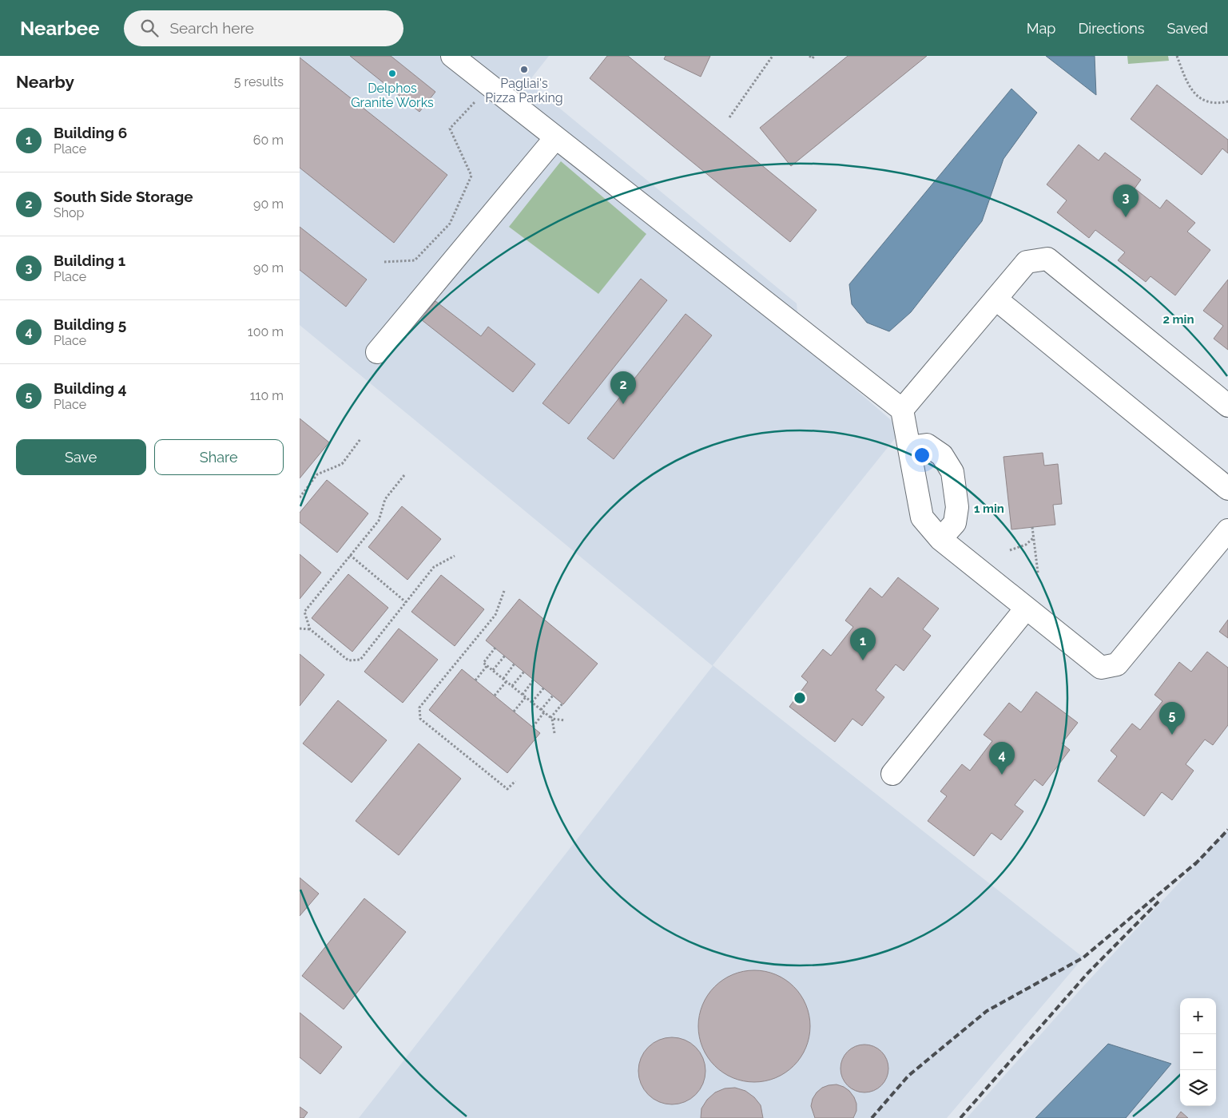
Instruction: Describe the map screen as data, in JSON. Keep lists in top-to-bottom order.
{
  "places": ["Pagliai's Pizza Parking", "Delphos Granite Works"],
  "page": {
    "header": "Nearbee",
    "search": "Search here",
    "nav": ["Map", "Directions", "Saved"],
    "heading": ["Nearby", "5 results"],
    "list": [
      {
        "mark": "1",
        "name": "Building 6",
        "note": "Place",
        "value": "60 m"
      },
      {
        "mark": "2",
        "name": "South Side Storage",
        "note": "Shop",
        "value": "90 m"
      },
      {
        "mark": "3",
        "name": "Building 1",
        "note": "Place",
        "value": "90 m"
      },
      {
        "mark": "4",
        "name": "Building 5",
        "note": "Place",
        "value": "100 m"
      },
      {
        "mark": "5",
        "name": "Building 4",
        "note": "Place",
        "value": "110 m"
      }
    ],
    "pins": [
      "3",
      "2",
      "1",
      "5",
      "4"
    ],
    "buttons": ["Save", "Share"],
    "map_buttons": ["+", "−"]
  },
  "rings": ["2 min", "1 min"]
}
